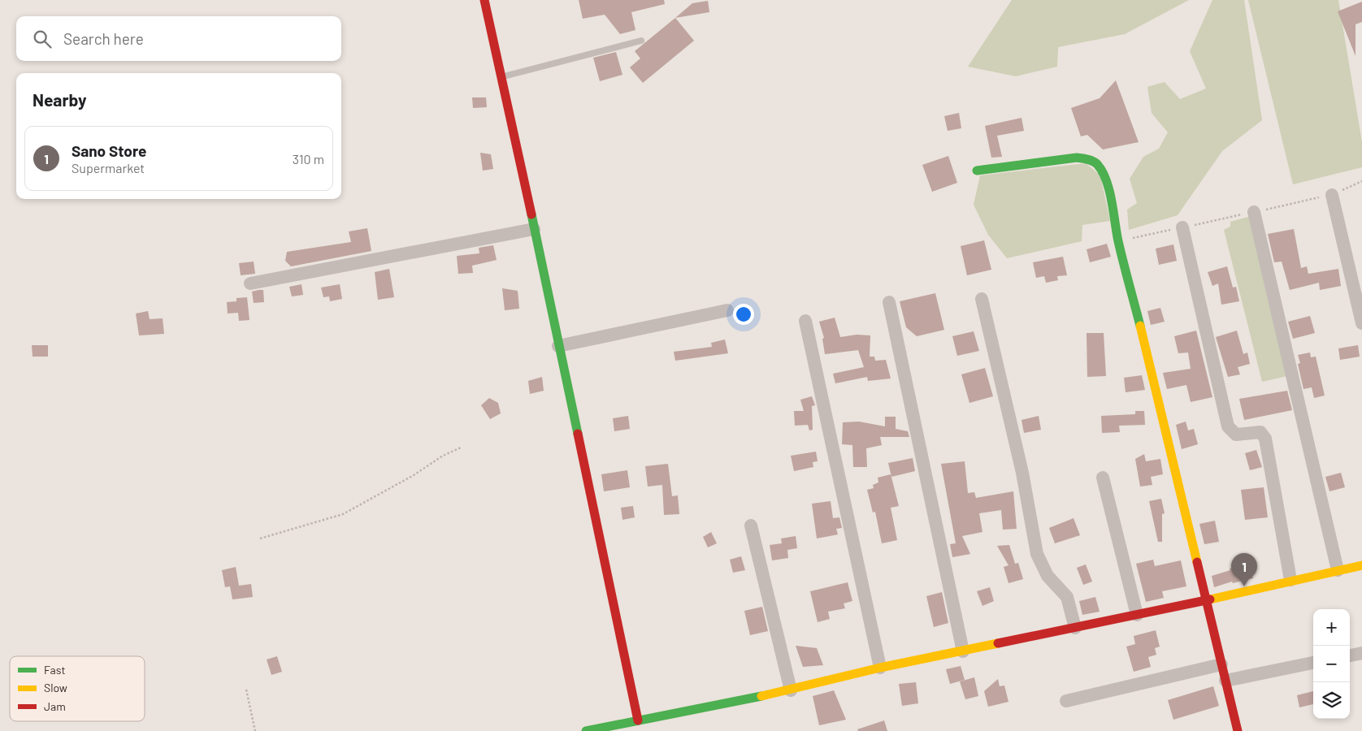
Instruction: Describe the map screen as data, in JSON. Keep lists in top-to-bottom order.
{
  "legend": ["Fast", "Slow", "Jam"],
  "page": {
    "search": "Search here",
    "heading": "Nearby",
    "list": [
      {
        "mark": "1",
        "name": "Sano Store",
        "note": "Supermarket",
        "value": "310 m"
      }
    ],
    "pins": "1",
    "map_buttons": ["+", "−"]
  }
}
